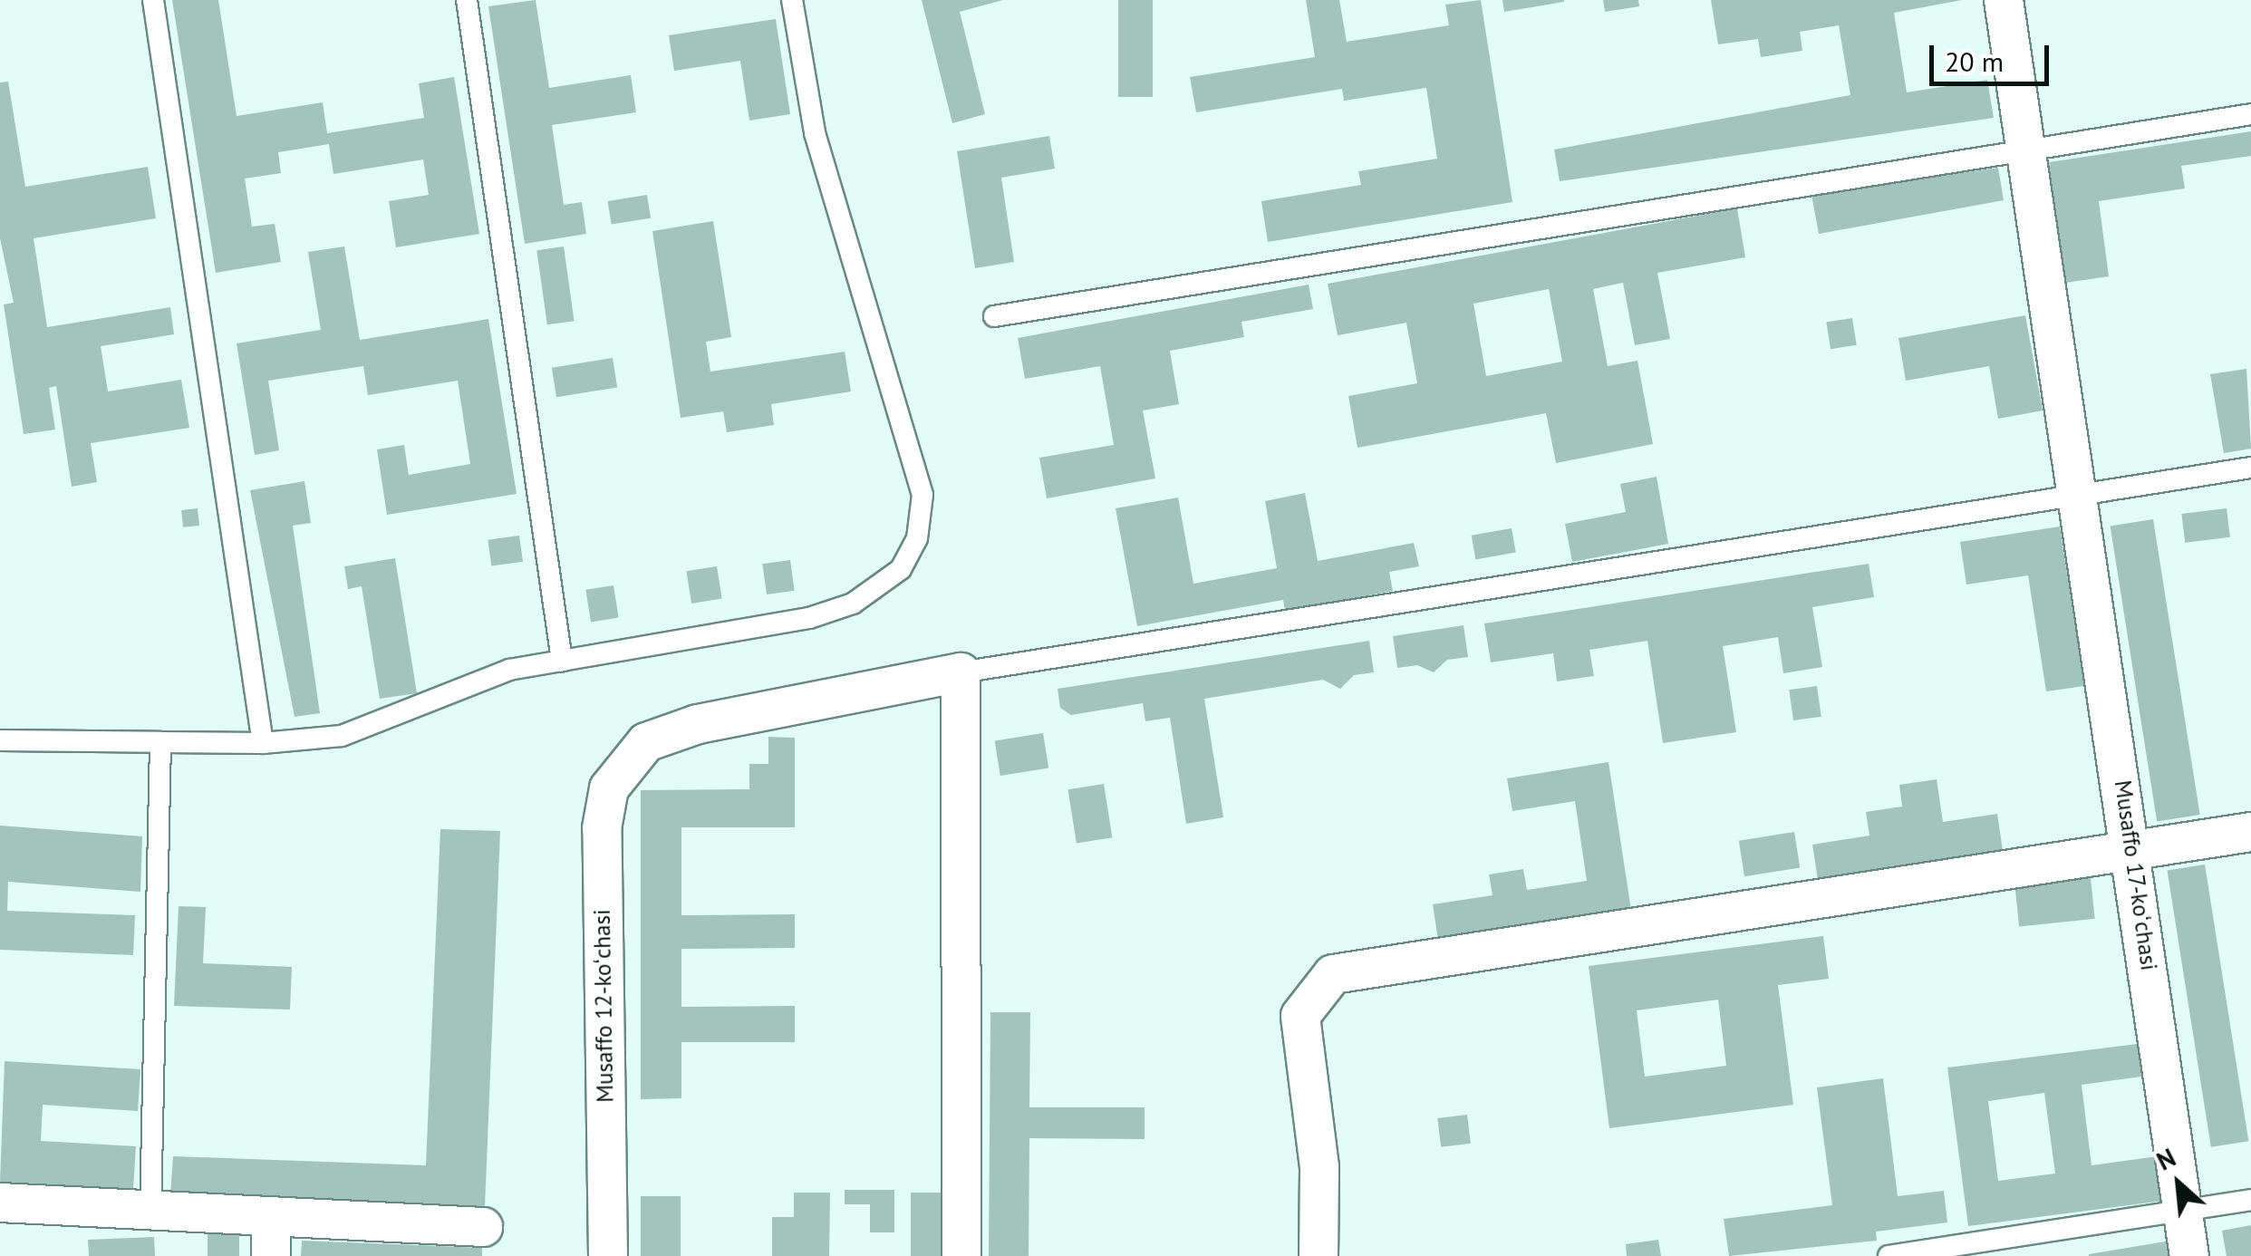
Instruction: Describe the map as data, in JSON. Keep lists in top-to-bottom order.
{
  "streets": {
    "street": ["Musaffo 17-koʻchasi", "Musaffo 12-koʻchasi"]
  },
  "scale_bar": "20 m",
  "north": "top left"
}
